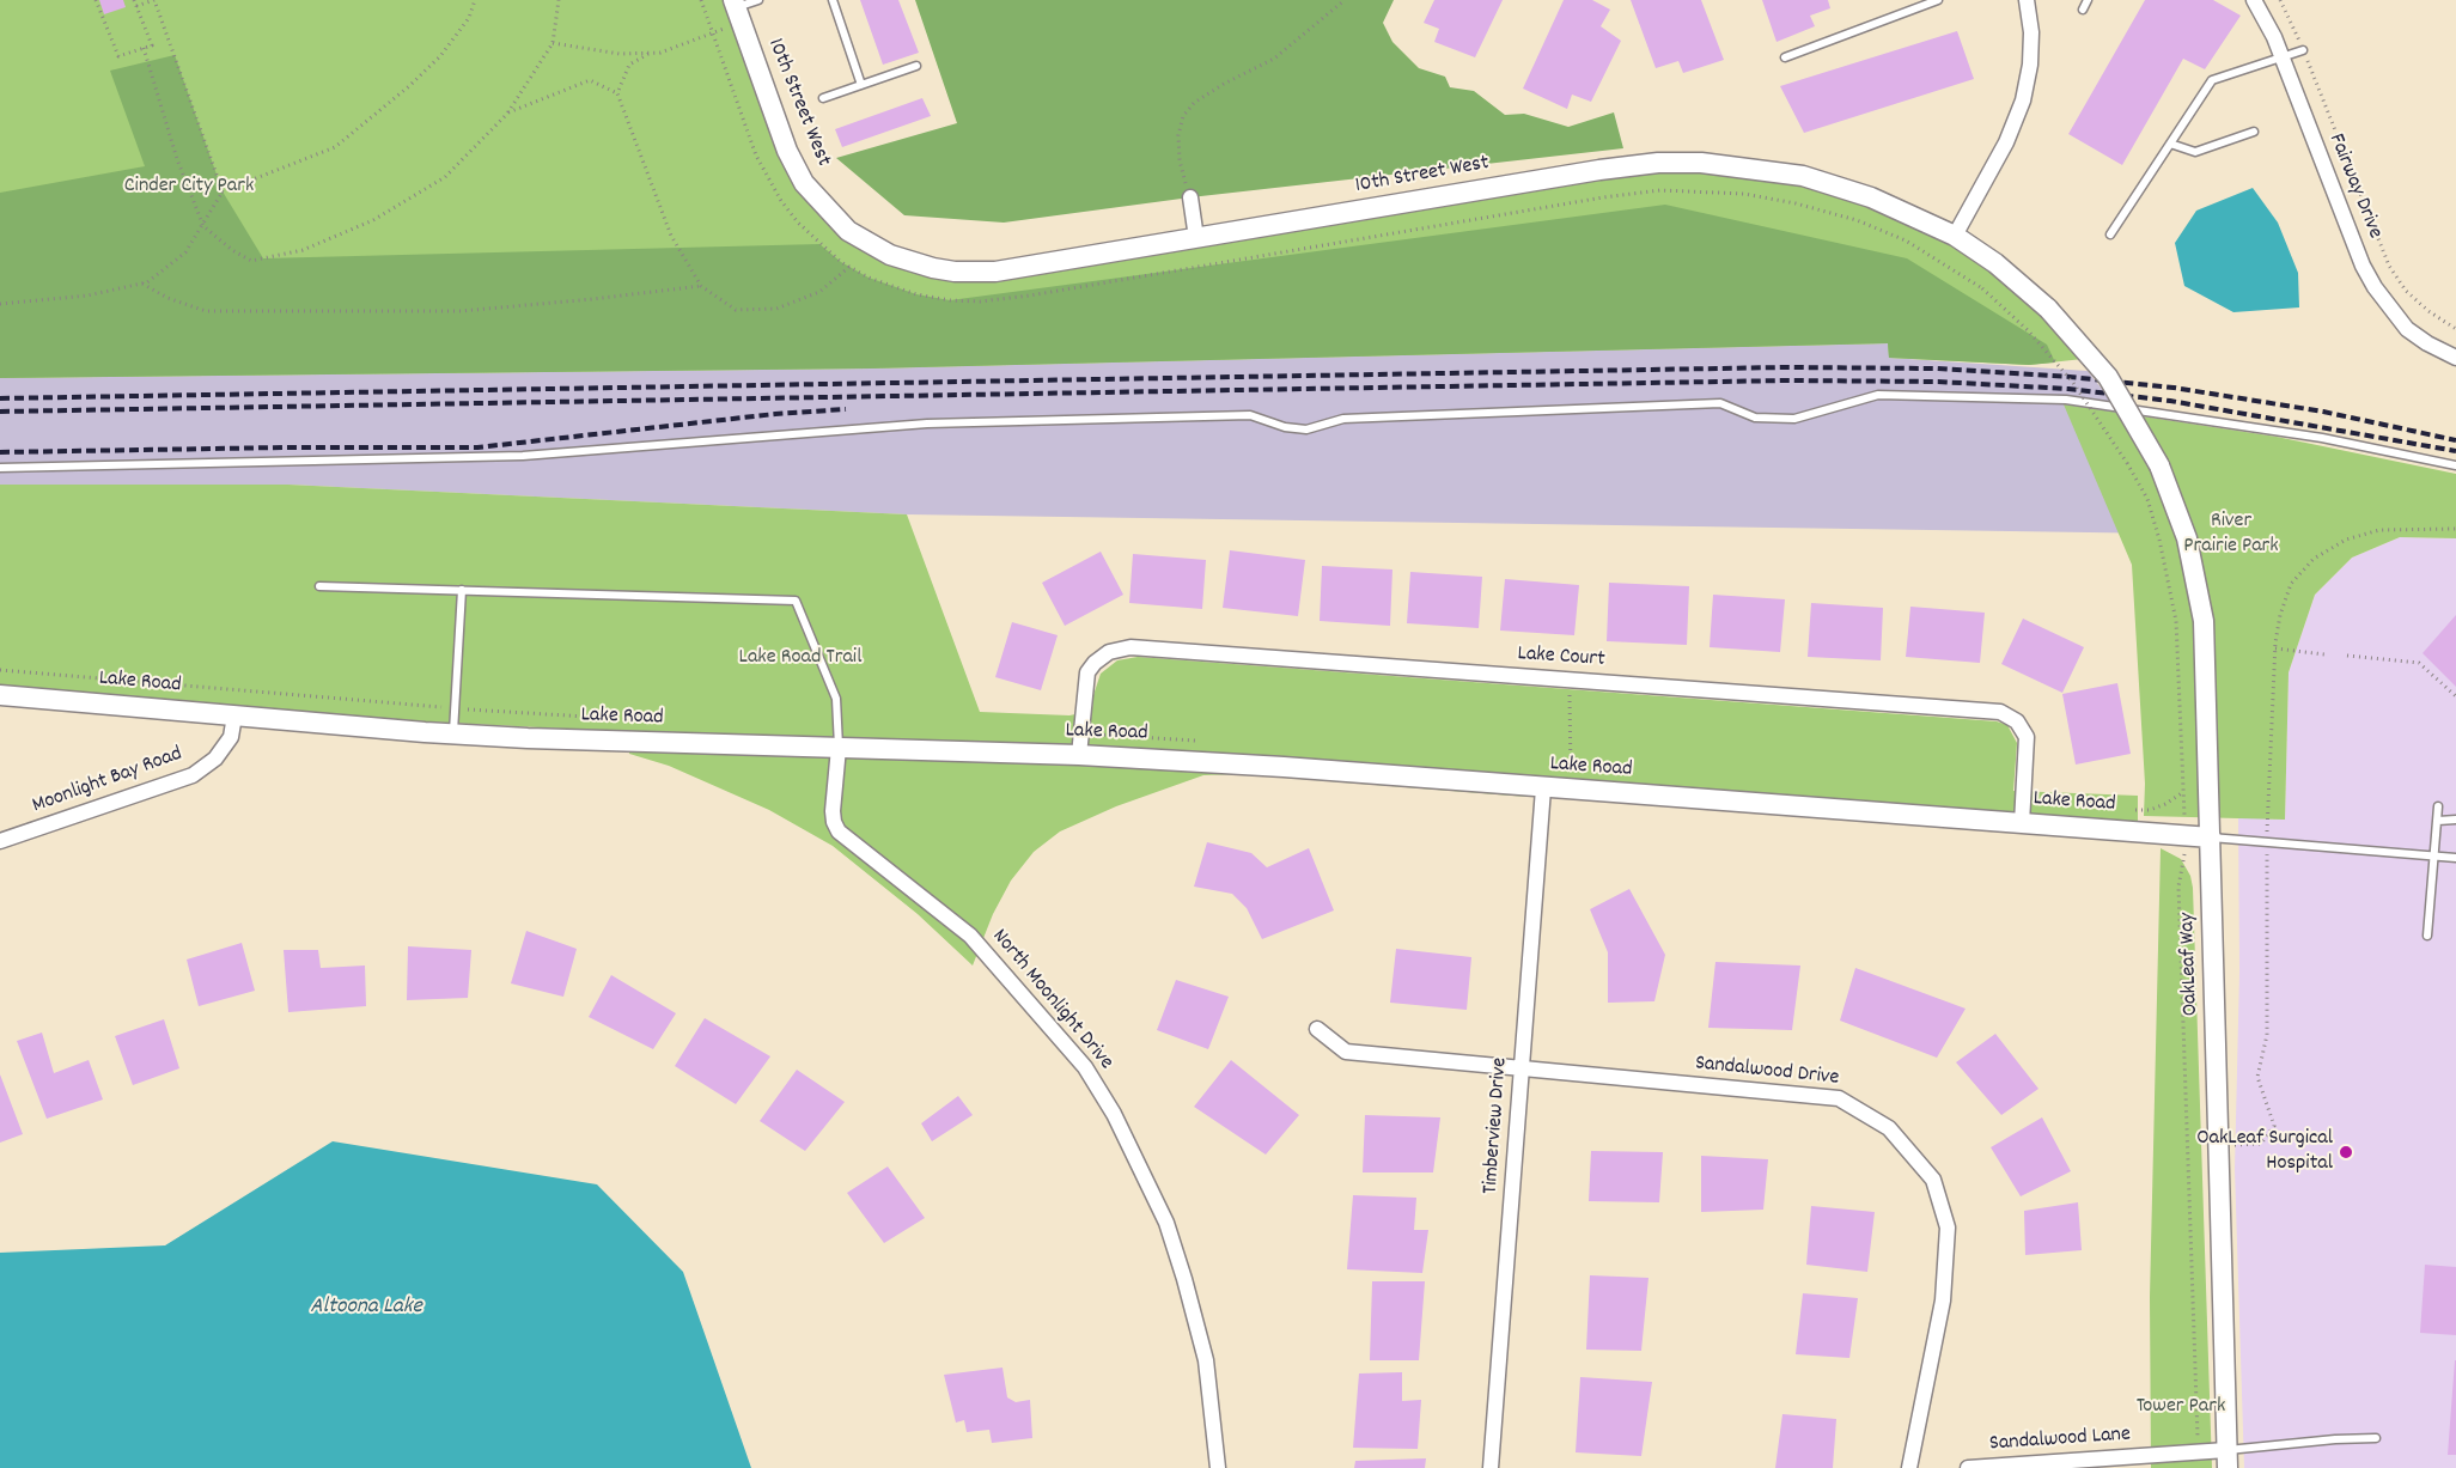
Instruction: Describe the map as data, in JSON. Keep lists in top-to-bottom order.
{
  "streets": {
    "street": [
      "10th Street West",
      "Fairway Drive",
      "Lake Court",
      "Lake Road",
      "Moonlight Bay Road",
      "OakLeaf Way",
      "North Moonlight Drive",
      "Sandalwood Drive",
      "Timberview Drive",
      "Sandalwood Lane"
    ]
  },
  "crossings": [
    ["10th Street West", "OakLeaf Way"],
    ["Lake Court", "Lake Road"],
    ["Lake Road", "Moonlight Bay Road"],
    ["Lake Road", "OakLeaf Way"],
    ["Lake Road", "North Moonlight Drive"],
    ["Lake Road", "Timberview Drive"],
    ["OakLeaf Way", "Sandalwood Lane"],
    ["Sandalwood Drive", "Timberview Drive"]
  ],
  "water": ["Altoona Lake"],
  "parks": [
    "Cinder City Park",
    "River Prairie Park",
    "Lake Road Trail",
    "Tower Park"
  ],
  "places": ["OakLeaf Surgical Hospital"]
}
